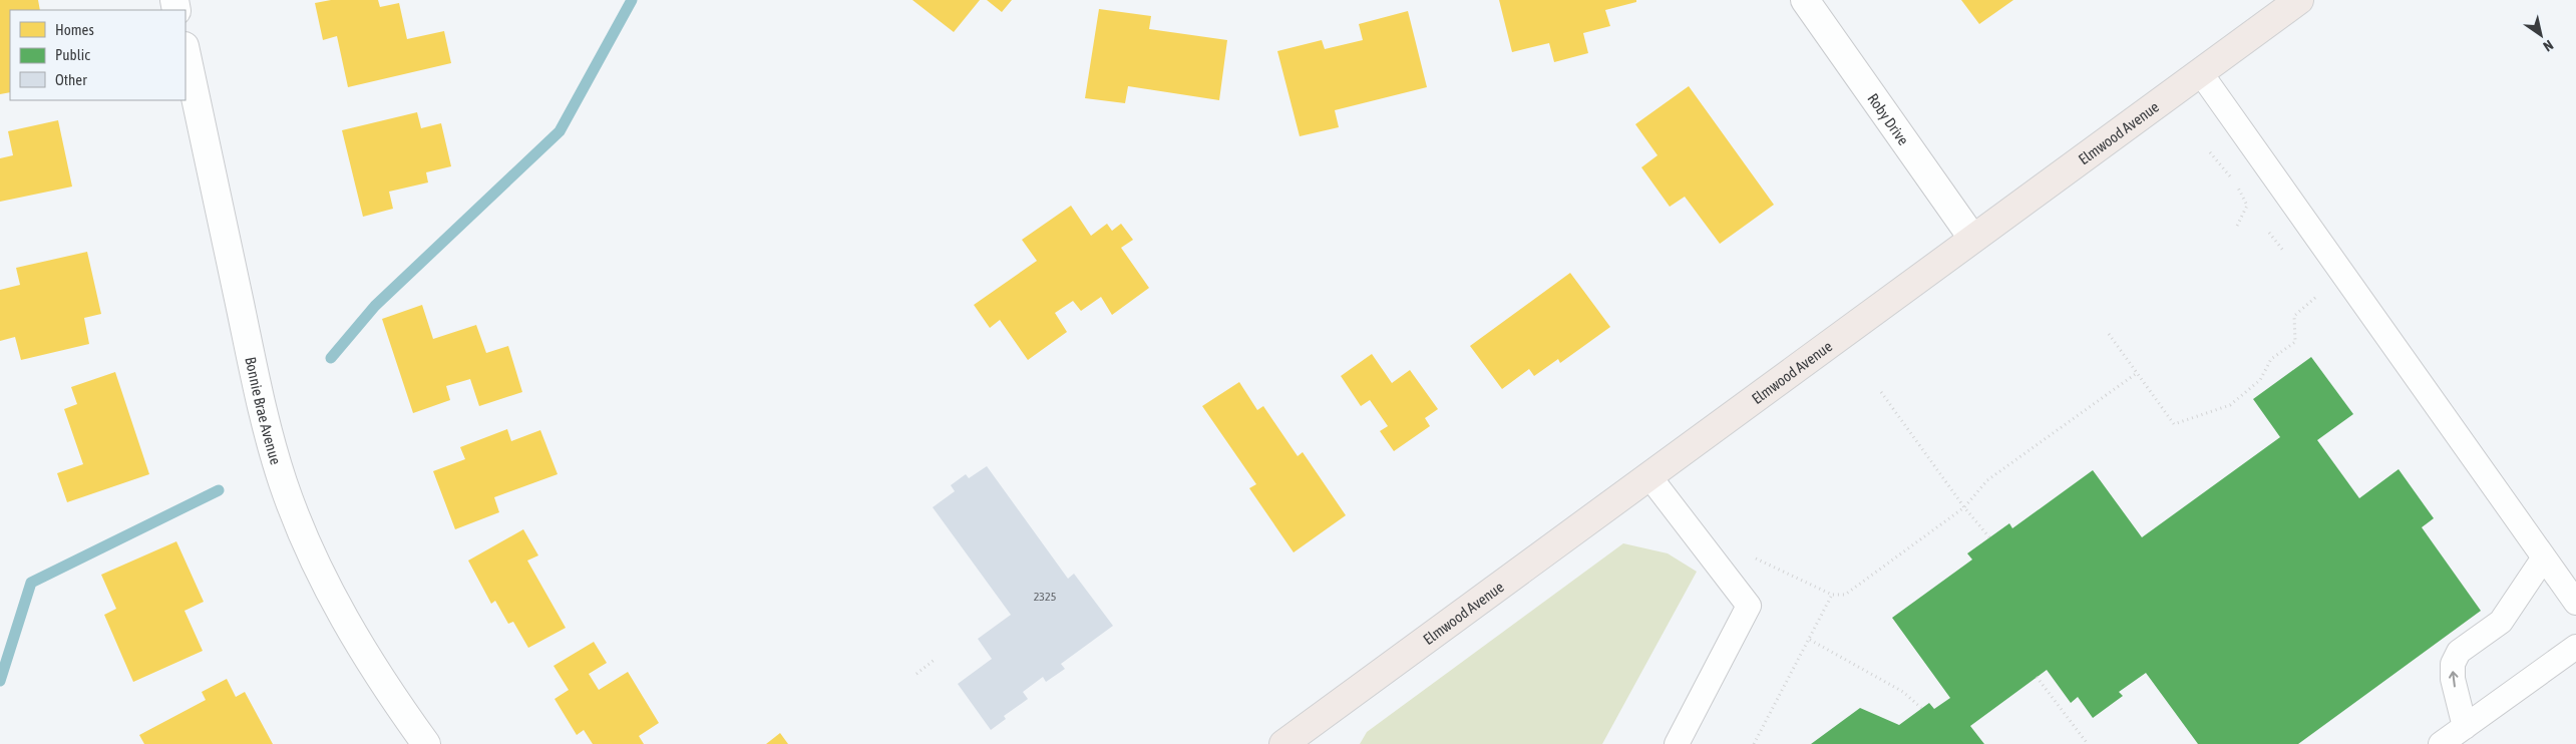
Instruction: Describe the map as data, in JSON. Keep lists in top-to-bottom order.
{
  "streets": {
    "main road": ["Elmwood Avenue"],
    "street": ["Roby Drive", "Bonnie Brae Avenue"]
  },
  "crossings": [
    ["Roby Drive", "Elmwood Avenue"]
  ],
  "house_numbers": ["2325"],
  "legend": ["Homes", "Public", "Other"],
  "north": "bottom right"
}
